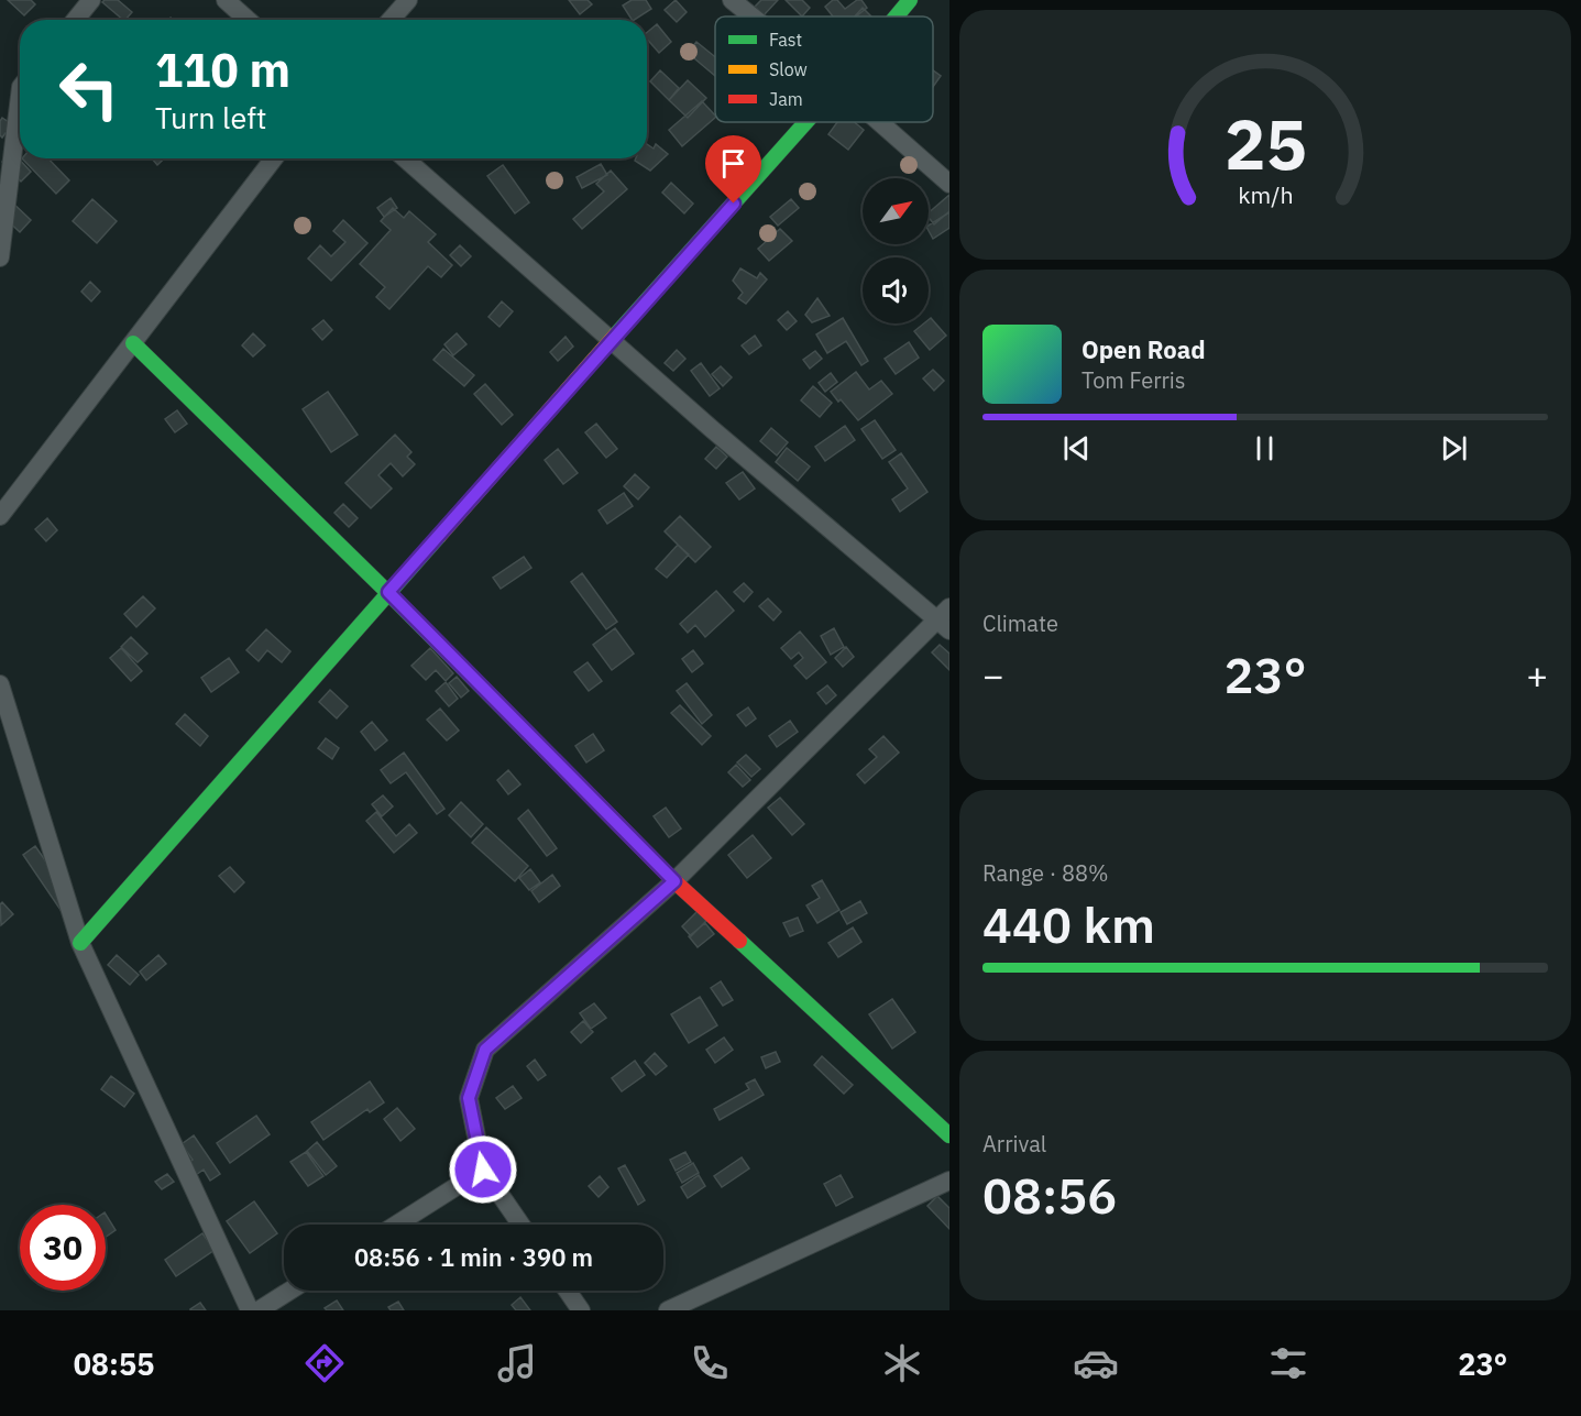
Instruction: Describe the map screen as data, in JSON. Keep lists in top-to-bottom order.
{
  "legend": ["Fast", "Slow", "Jam"],
  "north": "top right",
  "page": {
    "turn": ["110 m", "Turn left"],
    "song": ["Open Road", "Tom Ferris"],
    "tile": [
      "Climate",
      ["Range · 88%", "440 km"],
      ["Arrival", "08:56"]
    ],
    "heat": ["−", "23°", "+"],
    "limit": "30",
    "trip": "08:56 · 1 min · 390 m",
    "tabs": ["08:55", "23°"],
    "gauge": ["25", "km/h"]
  }
}
